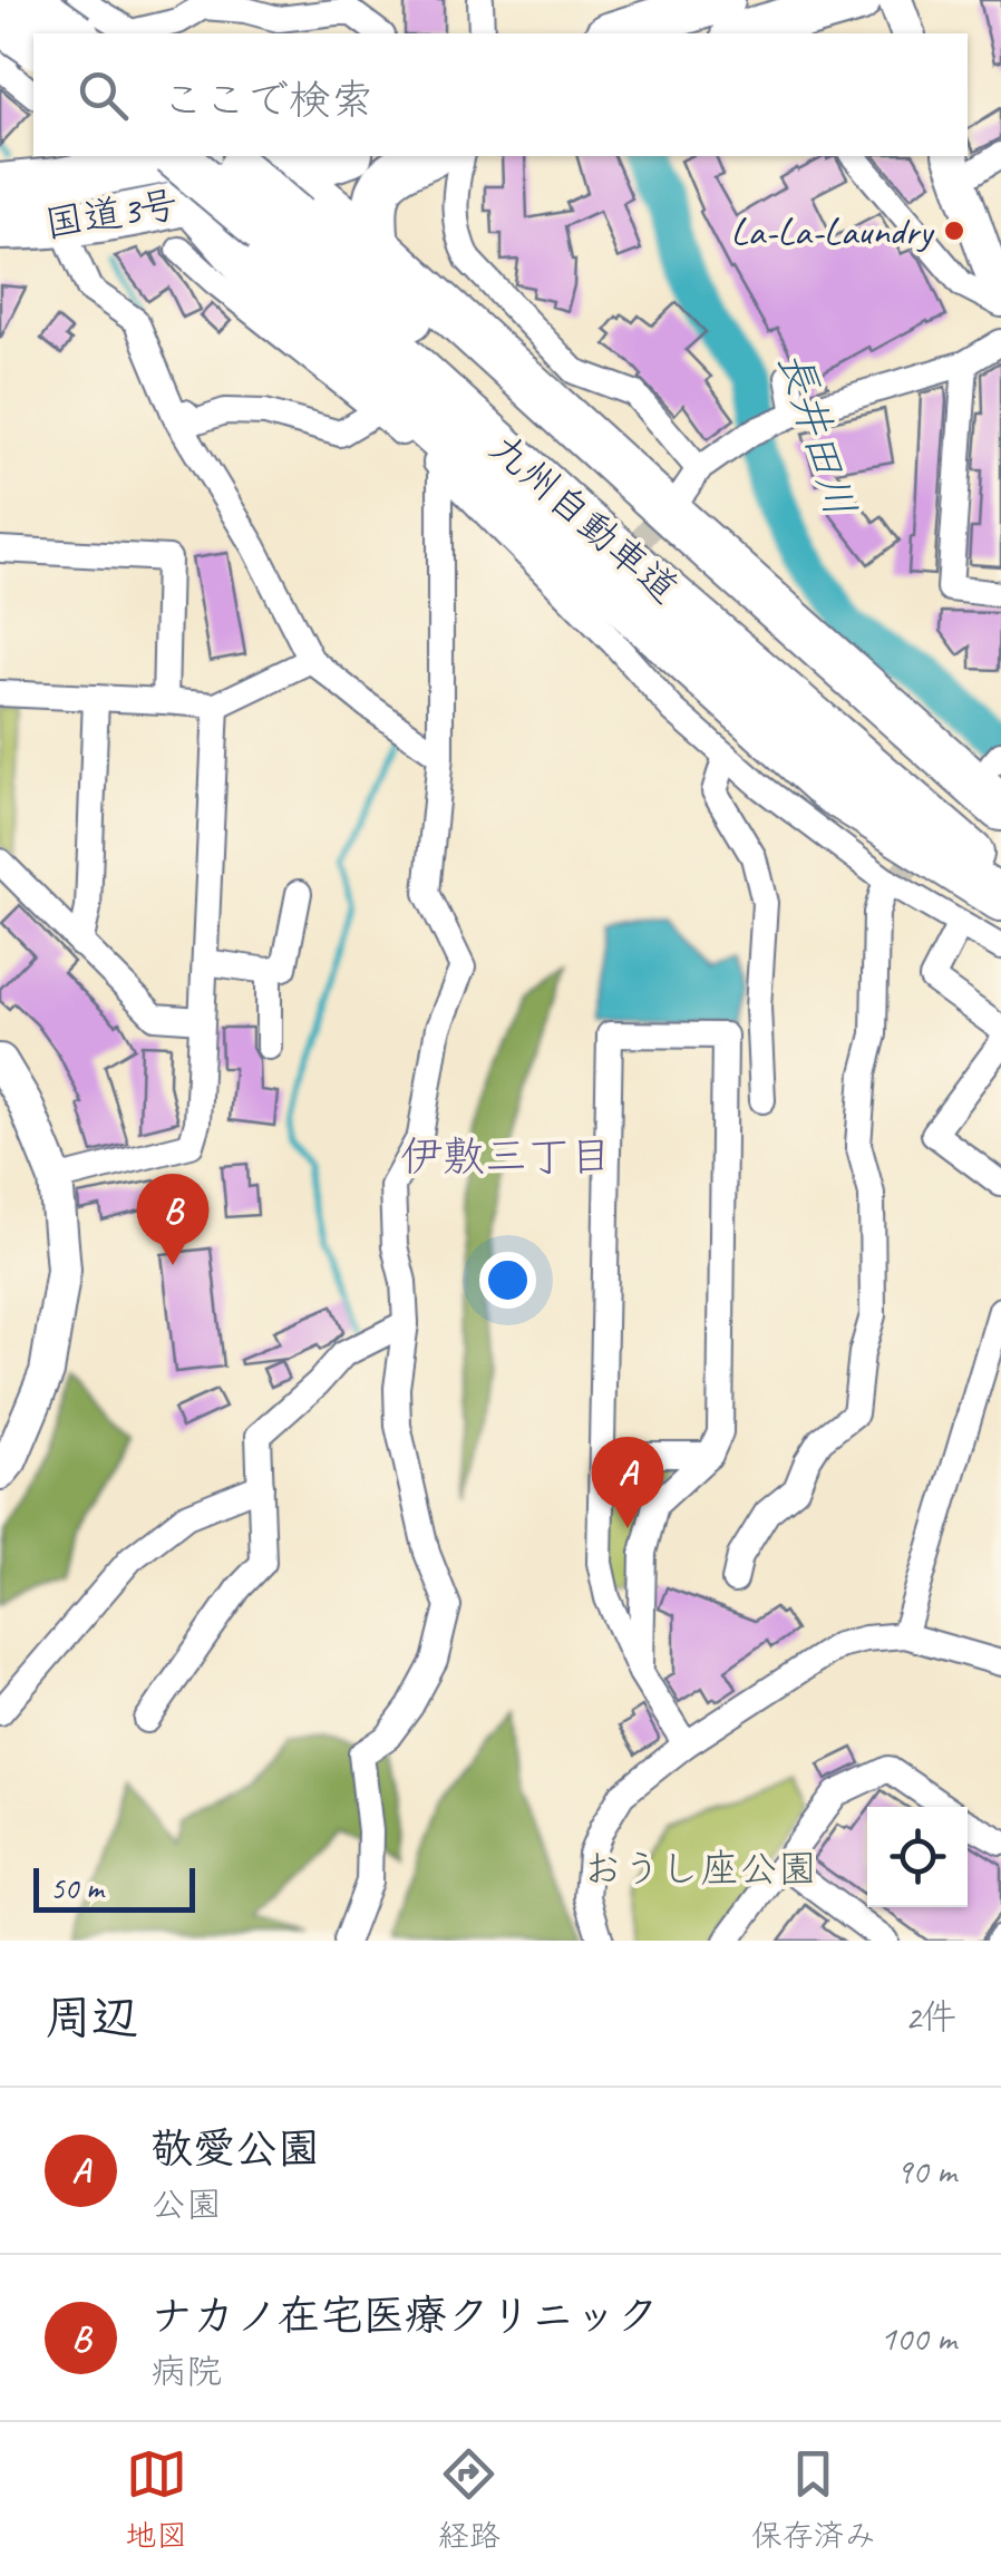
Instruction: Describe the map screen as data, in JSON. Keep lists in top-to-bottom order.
{
  "streets": {
    "highway": ["国道3号", "九州自動車道"]
  },
  "districts": ["伊敷三丁目"],
  "water": ["長井田川"],
  "parks": ["おうし座公園"],
  "places": ["La-La-Laundry"],
  "scale_bar": "50 m",
  "page": {
    "search": "ここで検索",
    "pins": ["B", "A"],
    "scale": "50 m",
    "heading": ["周辺", "2件"],
    "list": [
      {
        "mark": "A",
        "name": "敬愛公園",
        "note": "公園",
        "value": "90 m"
      },
      {
        "mark": "B",
        "name": "ナカノ在宅医療クリニック",
        "note": "病院",
        "value": "100 m"
      }
    ],
    "nav": ["地図", "経路", "保存済み"]
  }
}
